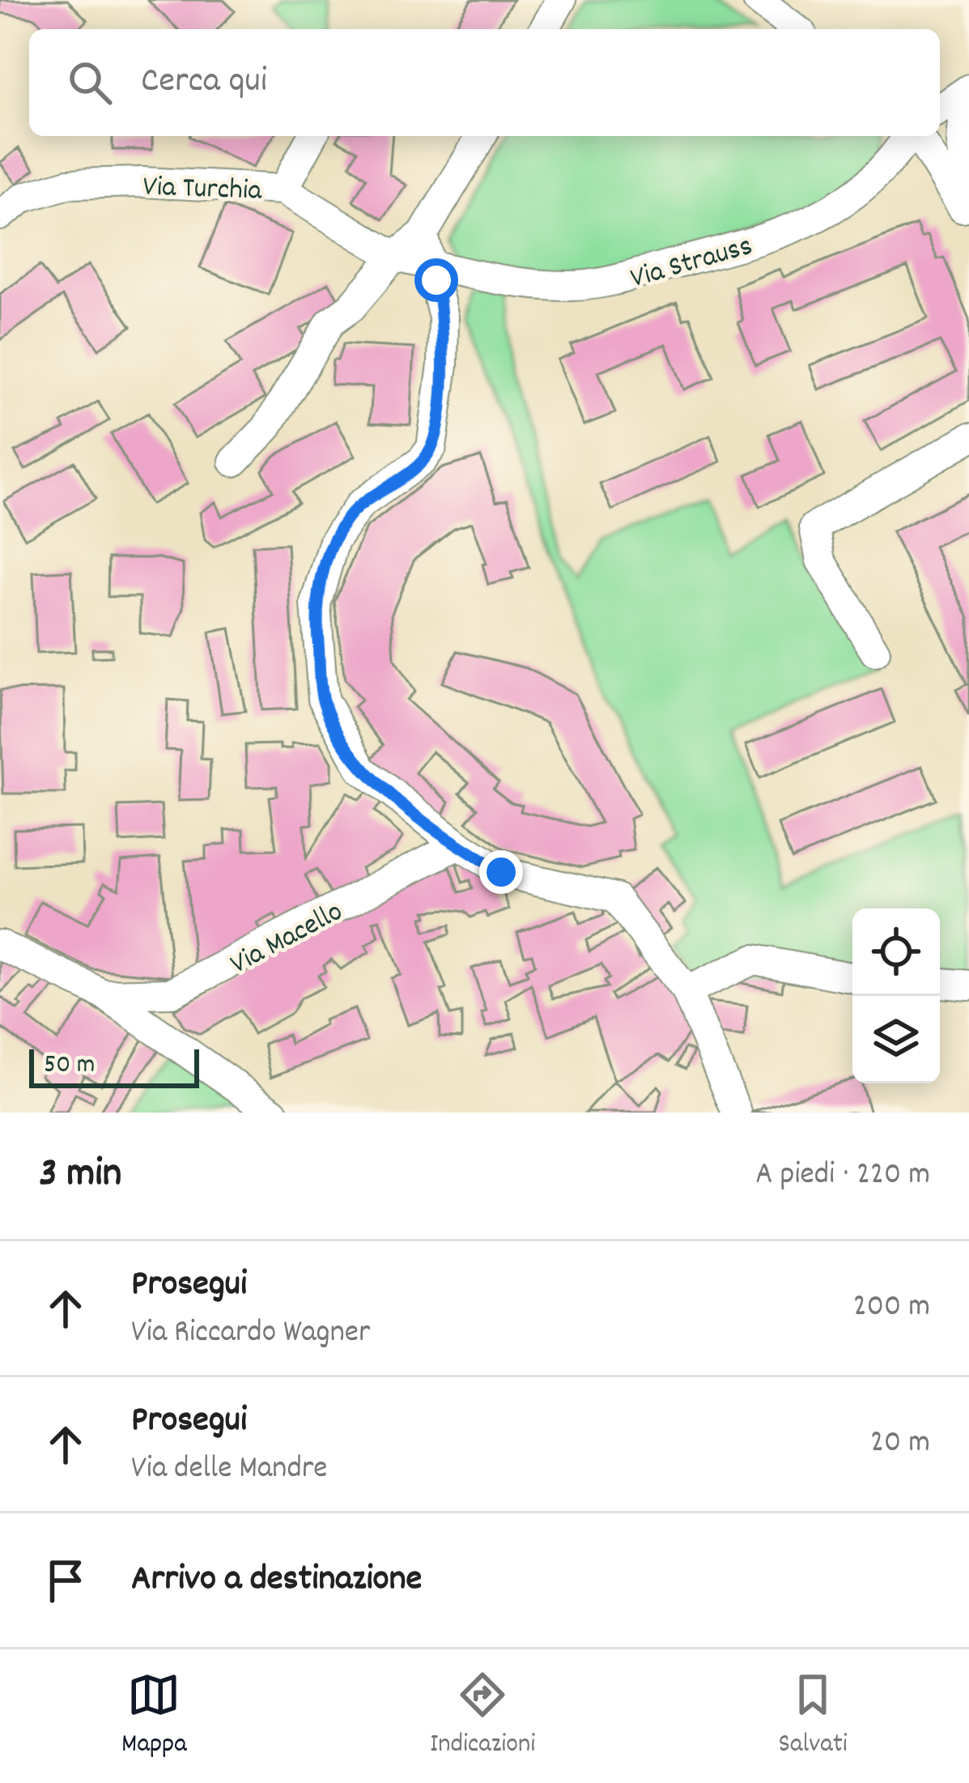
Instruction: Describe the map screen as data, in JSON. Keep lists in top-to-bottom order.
{
  "streets": {
    "street": ["Via Turchia", "Via Strauss", "Via Macello"]
  },
  "crossings": [
    ["Via Turchia", "Via Strauss"]
  ],
  "scale_bar": "50 m",
  "page": {
    "search": "Cerca qui",
    "scale": "50 m",
    "heading": ["3 min", "A piedi · 220 m"],
    "list": [
      ["Prosegui", "Via Riccardo Wagner", "200 m"],
      ["Prosegui", "Via delle Mandre", "20 m"],
      "Arrivo a destinazione"
    ],
    "nav": ["Mappa", "Indicazioni", "Salvati"]
  }
}
